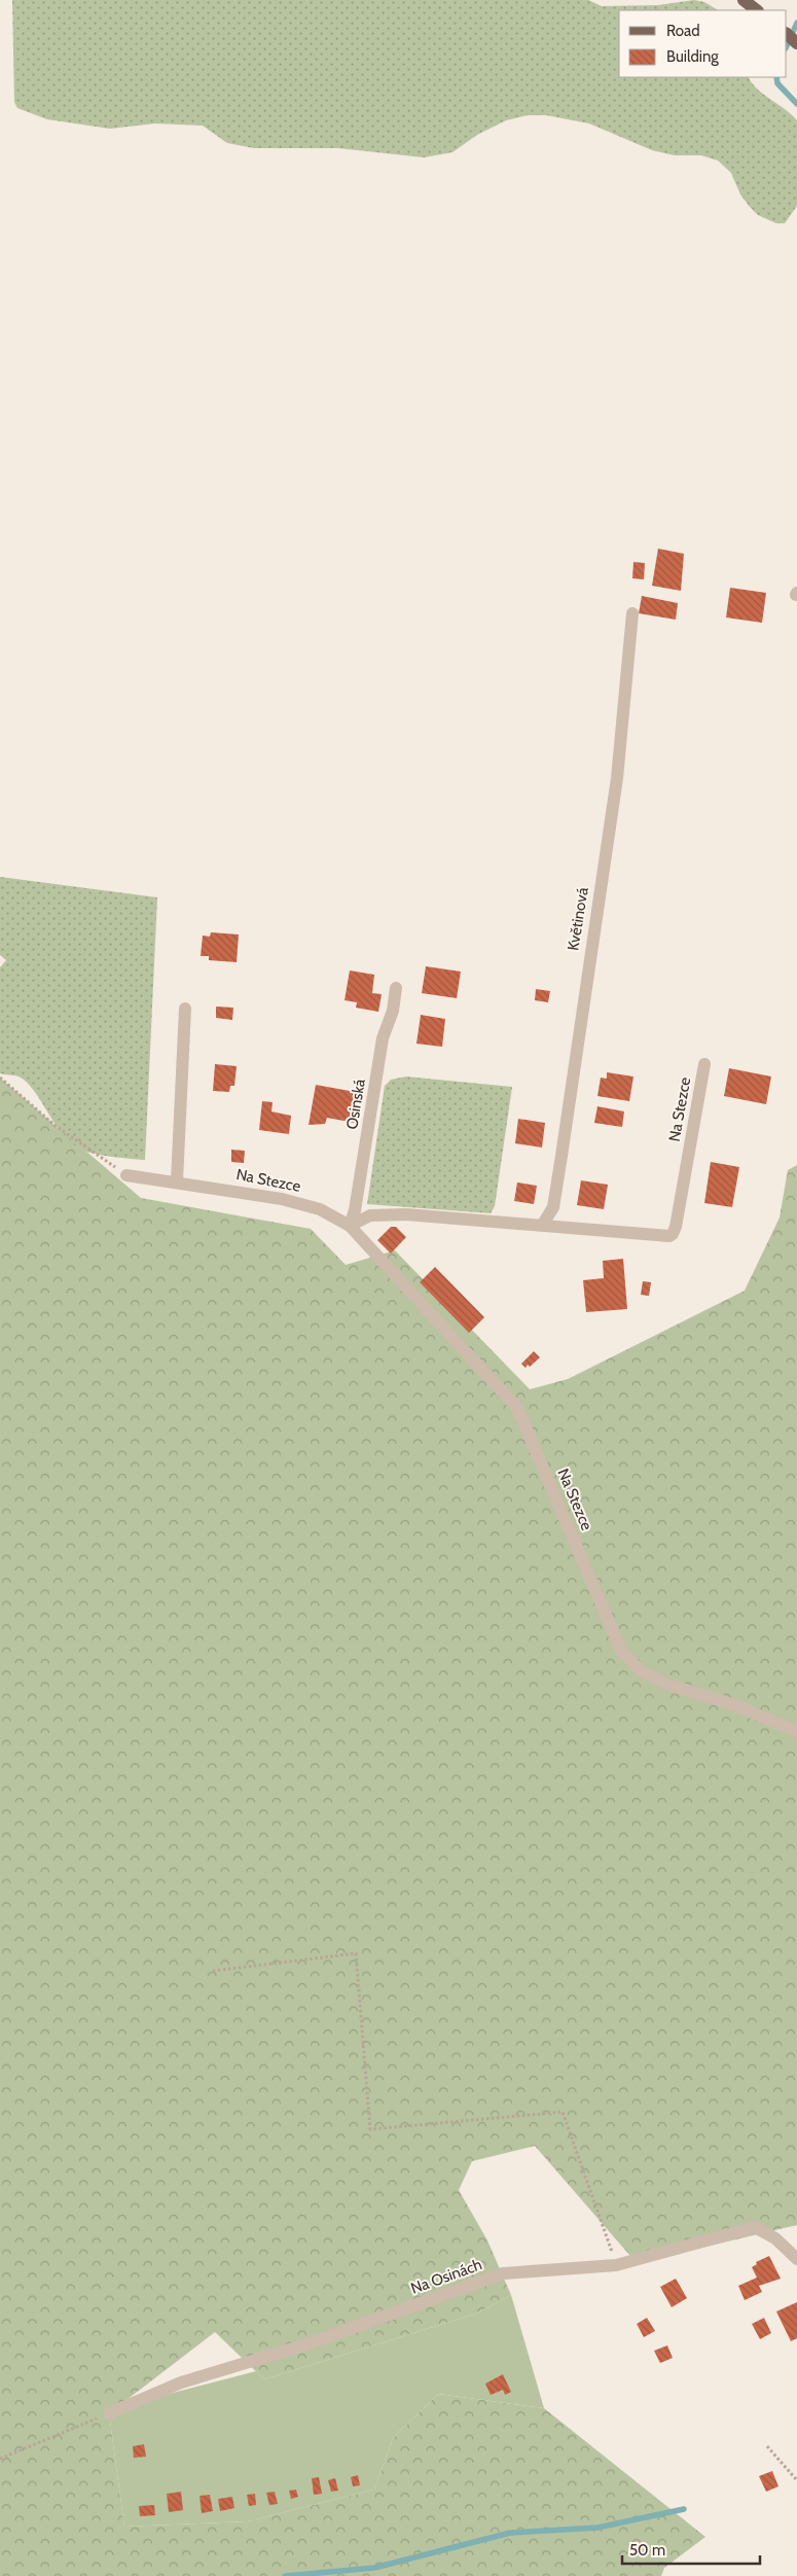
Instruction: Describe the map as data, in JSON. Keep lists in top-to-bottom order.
{
  "streets": {
    "street": [
      "Květinová",
      "Osinská",
      "Na Stezce",
      "Na Osinách"
    ]
  },
  "crossings": [
    ["Květinová", "Na Stezce"],
    ["Osinská", "Na Stezce"]
  ],
  "legend": ["Road", "Building"],
  "scale_bar": "50 m"
}
